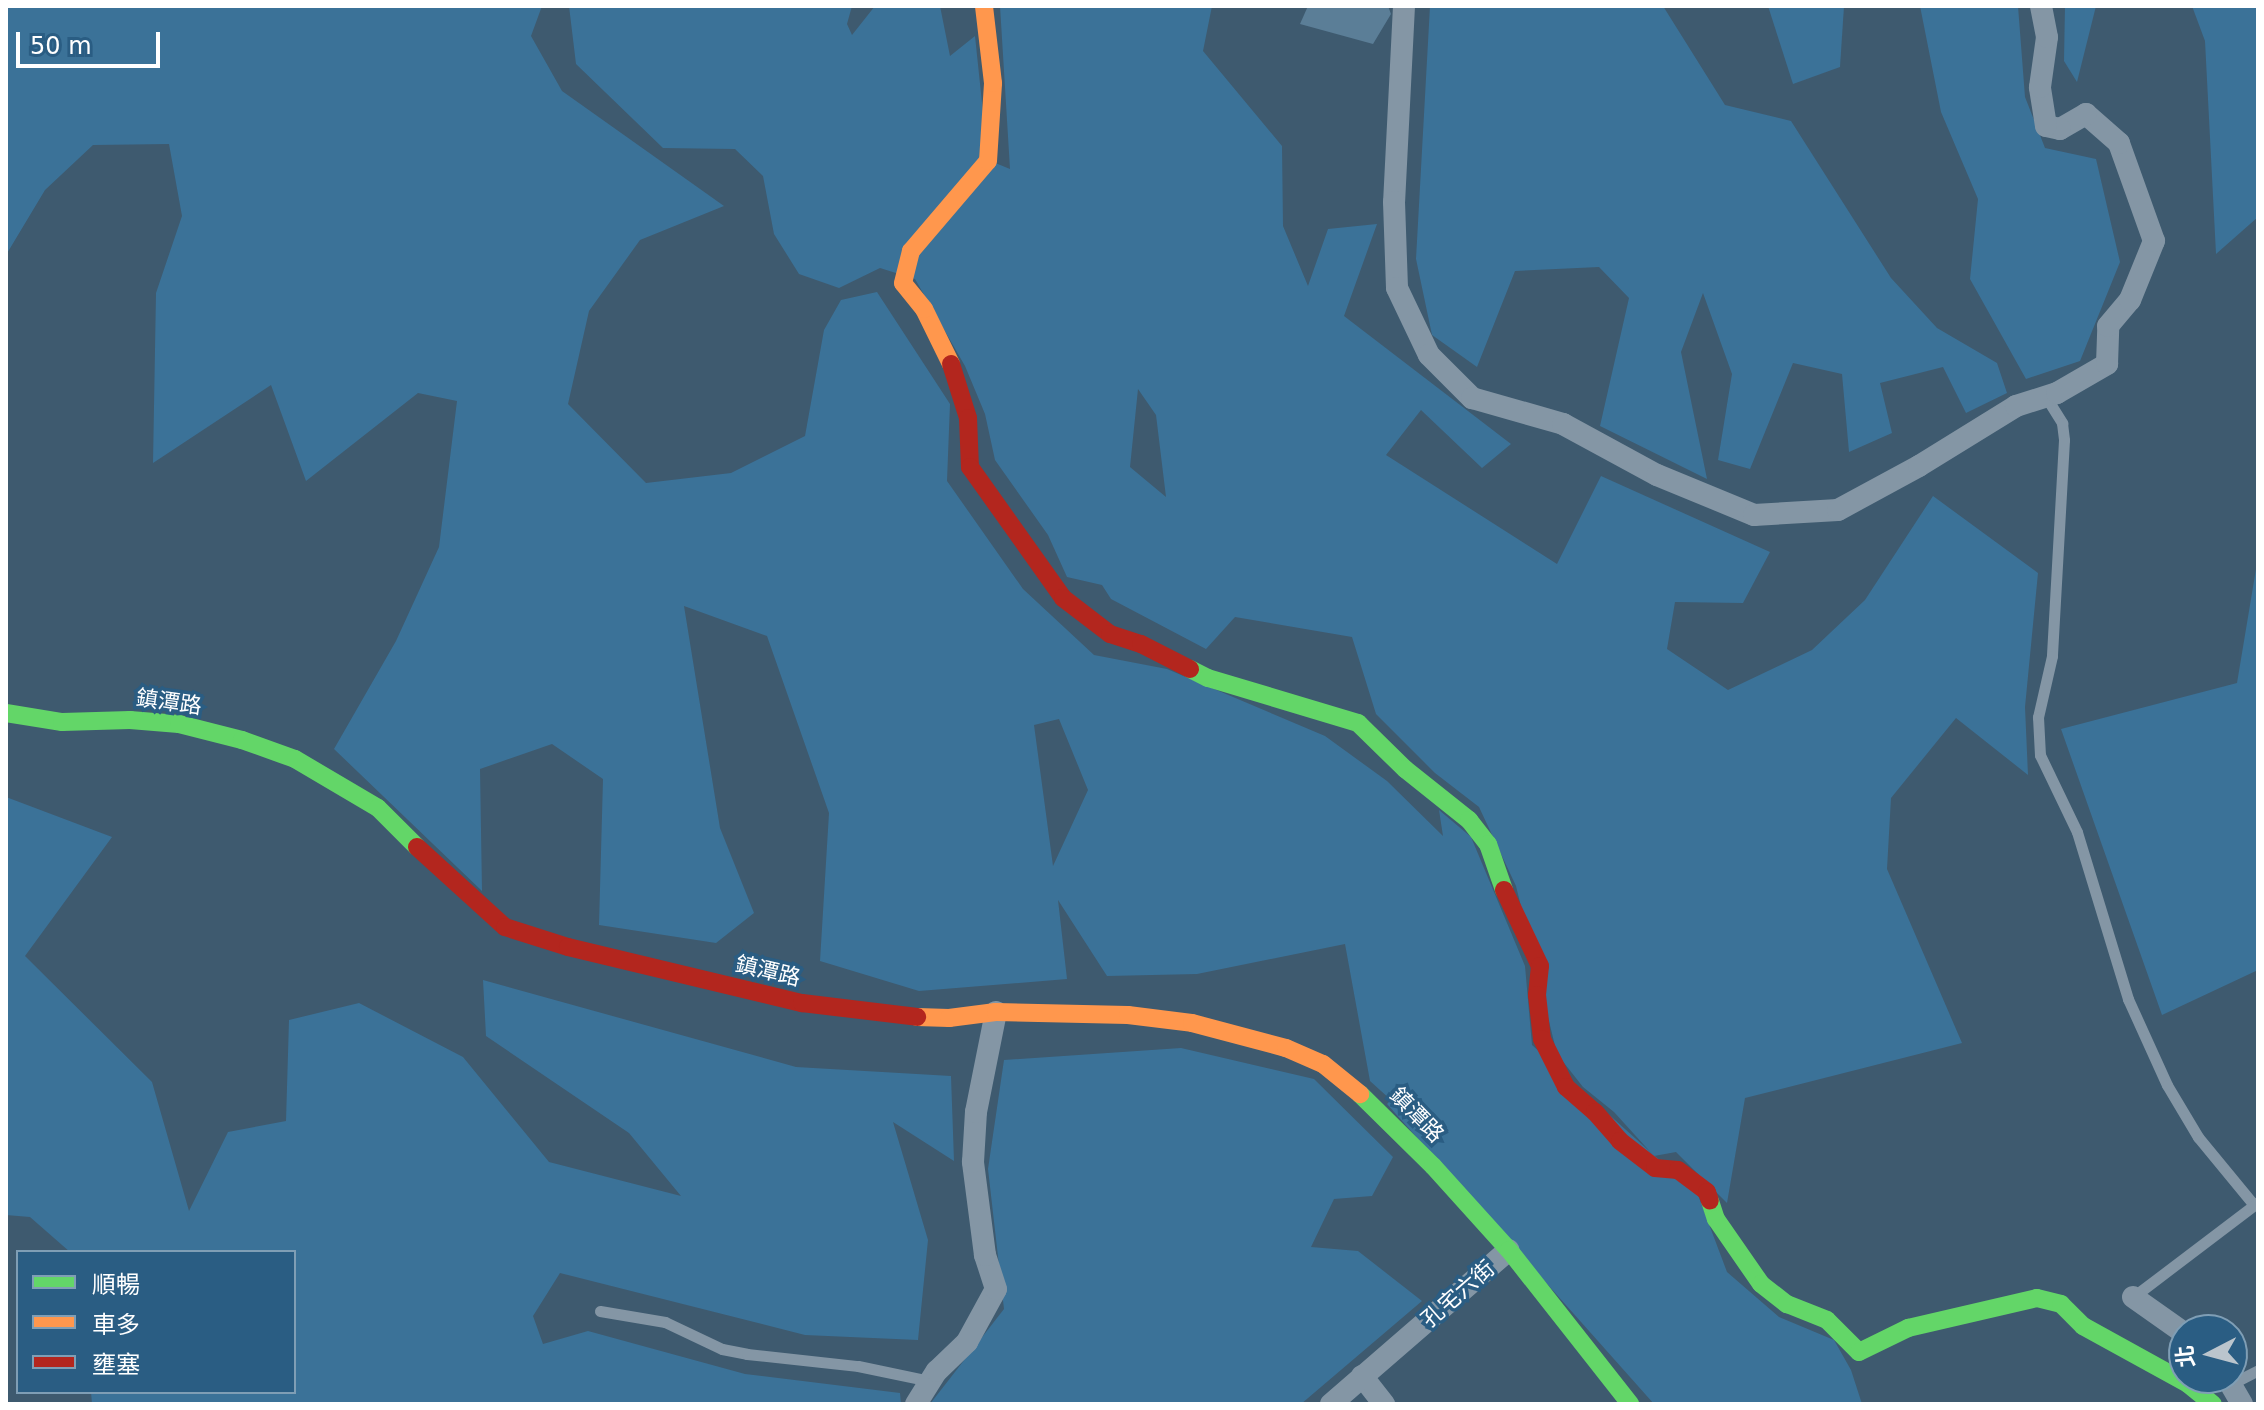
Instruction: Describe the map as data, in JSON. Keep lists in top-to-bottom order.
{
  "streets": {
    "street": ["鎮潭路", "孔宅六街"]
  },
  "crossings": [
    ["鎮潭路", "孔宅六街"]
  ],
  "legend": ["順暢", "車多", "壅塞"],
  "scale_bar": "50 m",
  "north": "left"
}
